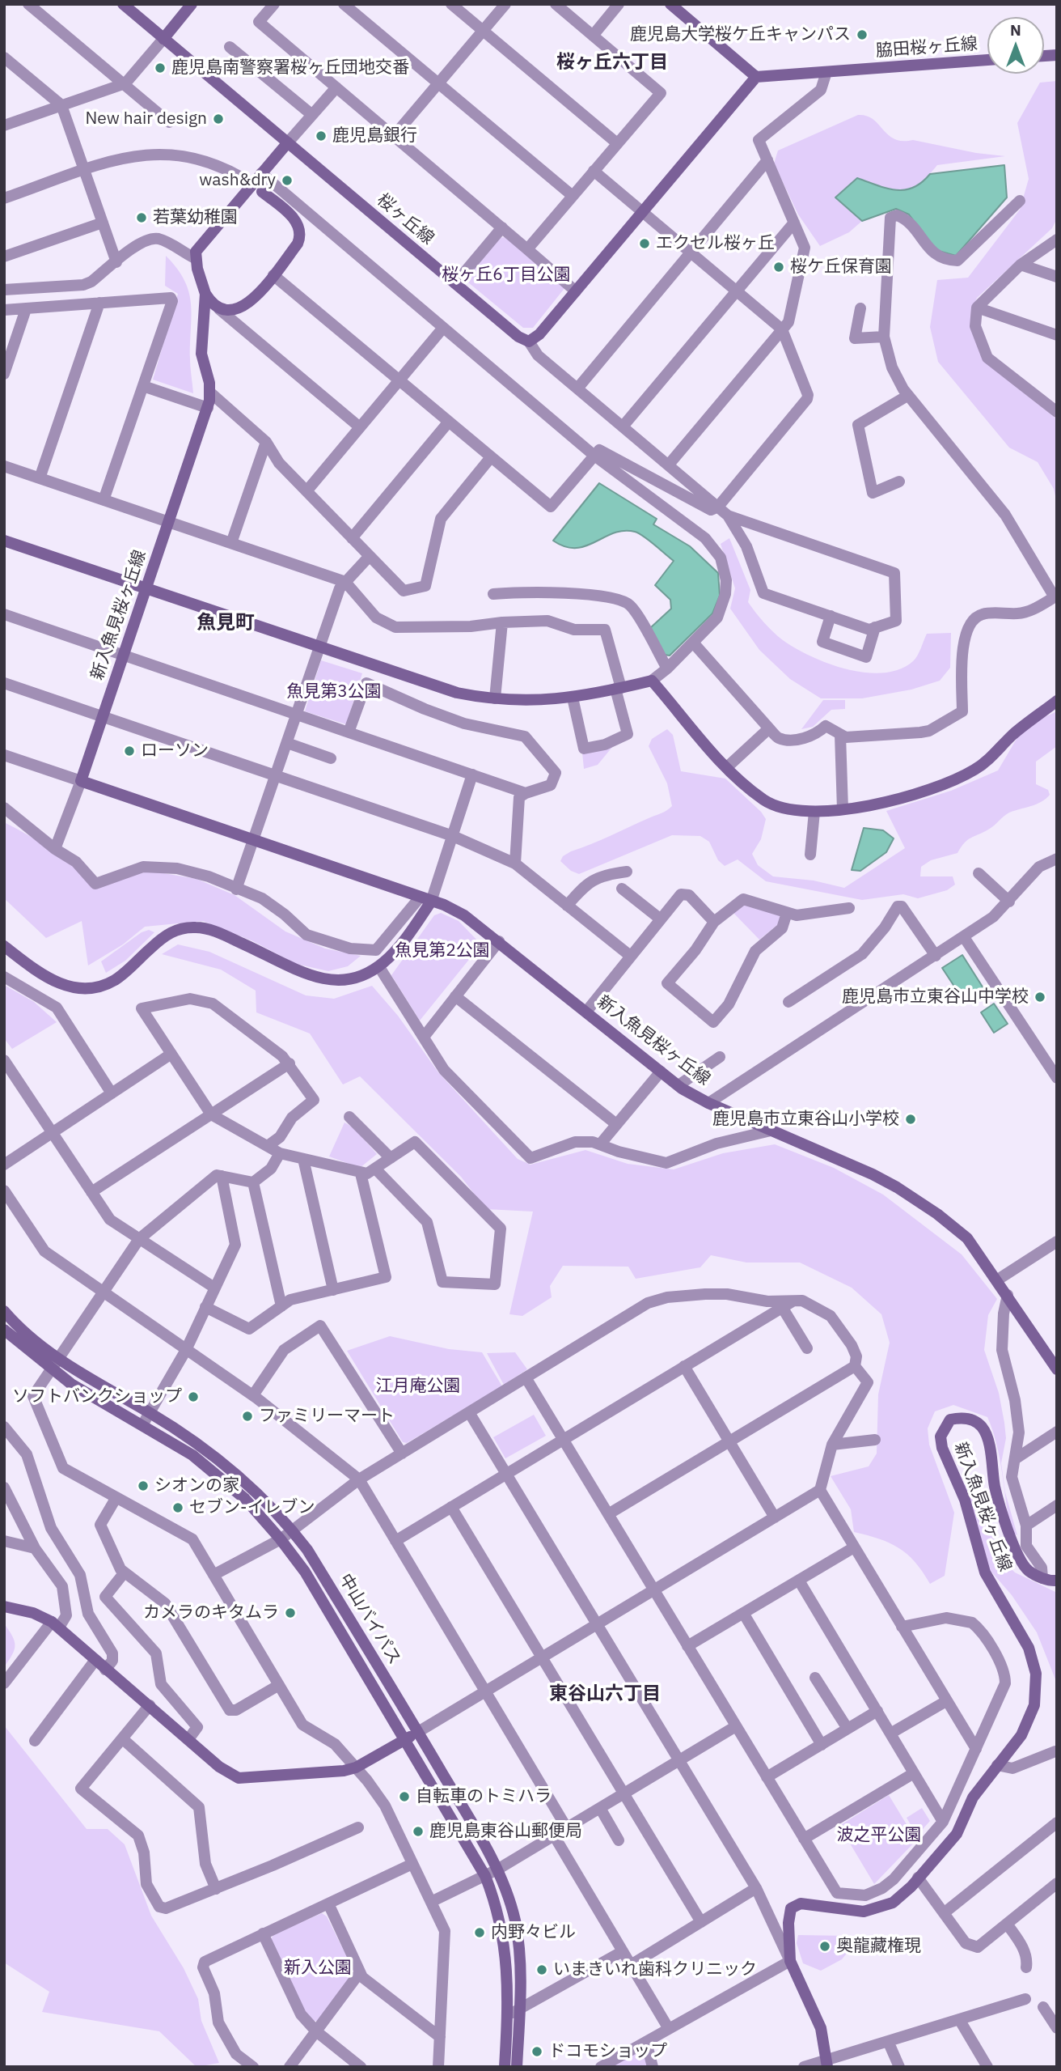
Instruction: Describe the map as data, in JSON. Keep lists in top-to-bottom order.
{
  "streets": {
    "street": [
      "脇田桜ヶ丘線",
      "桜ヶ丘線",
      "新入魚見桜ヶ丘線",
      "中山バイパス"
    ]
  },
  "districts": ["桜ヶ丘六丁目", "魚見町", "東谷山六丁目"],
  "parks": [
    "桜ヶ丘6丁目公園",
    "魚見第3公園",
    "魚見第2公園",
    "江月庵公園",
    "波之平公園",
    "新入公園"
  ],
  "places": [
    "鹿児島大学桜ケ丘キャンパス",
    "鹿児島南警察署桜ヶ丘団地交番",
    "New hair design",
    "鹿児島銀行",
    "wash&dry",
    "若葉幼稚園",
    "エクセル桜ヶ丘",
    "桜ケ丘保育園",
    "ローソン",
    "鹿児島市立東谷山中学校",
    "鹿児島市立東谷山小学校",
    "ソフトバンクショップ",
    "ファミリーマート",
    "シオンの家",
    "セブン-イレブン",
    "カメラのキタムラ",
    "自転車のトミハラ",
    "鹿児島東谷山郵便局",
    "内野々ビル",
    "奥龍藏権現",
    "いまきいれ歯科クリニック",
    "ドコモショップ"
  ],
  "north": "top"
}
